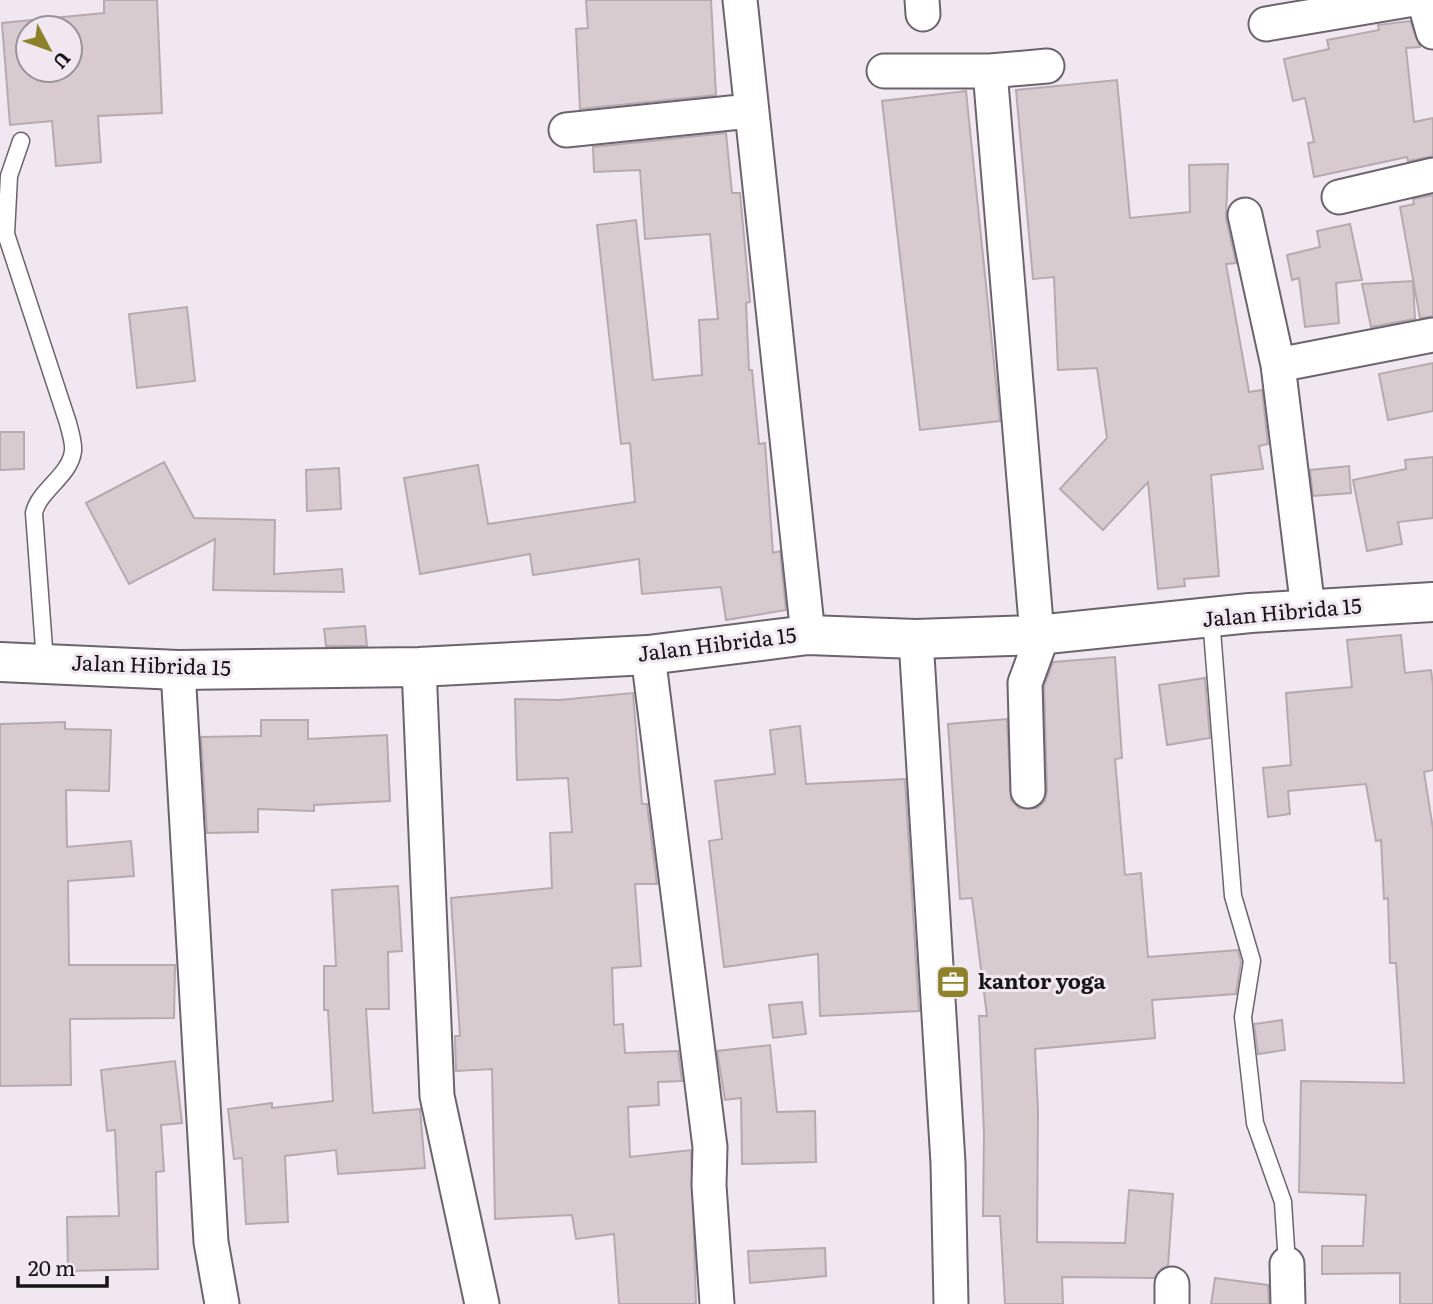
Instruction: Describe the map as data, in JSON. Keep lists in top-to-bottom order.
{
  "streets": {
    "street": ["Jalan Hibrida 15"]
  },
  "places": {
    "office": ["kantor yoga"]
  },
  "scale_bar": "20 m",
  "north": "bottom right"
}
